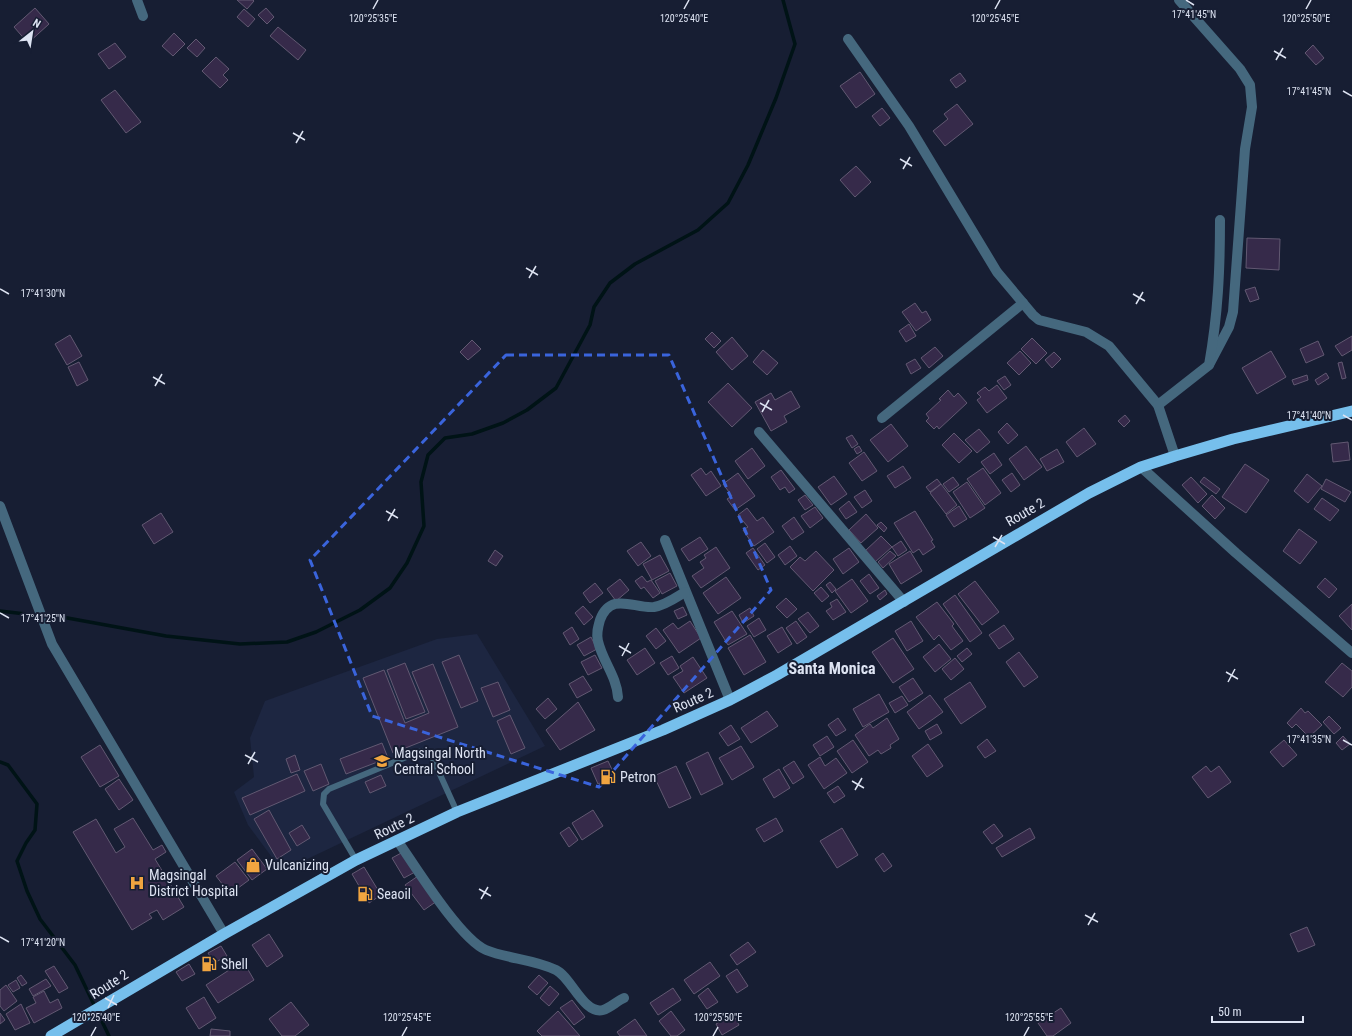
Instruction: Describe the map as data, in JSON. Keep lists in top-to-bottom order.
{
  "streets": {
    "highway": ["Route 2"]
  },
  "districts": ["Santa Monica"],
  "places": {
    "school or university": ["Magsingal North Central School"],
    "fuel station": ["Petron", "Seaoil", "Shell"],
    "shop": ["Vulcanizing"],
    "hospital": ["Magsingal District Hospital"]
  },
  "scale_bar": "50 m",
  "north": "top right",
  "coordinates": [
    "17°41'45\"N",
    "120°25'35\"E",
    "120°25'40\"E",
    "120°25'45\"E",
    "120°25'50\"E",
    "17°41'30\"N",
    "17°41'40\"N",
    "17°41'25\"N",
    "17°41'35\"N",
    "17°41'20\"N",
    "120°25'55\"E"
  ]
}
